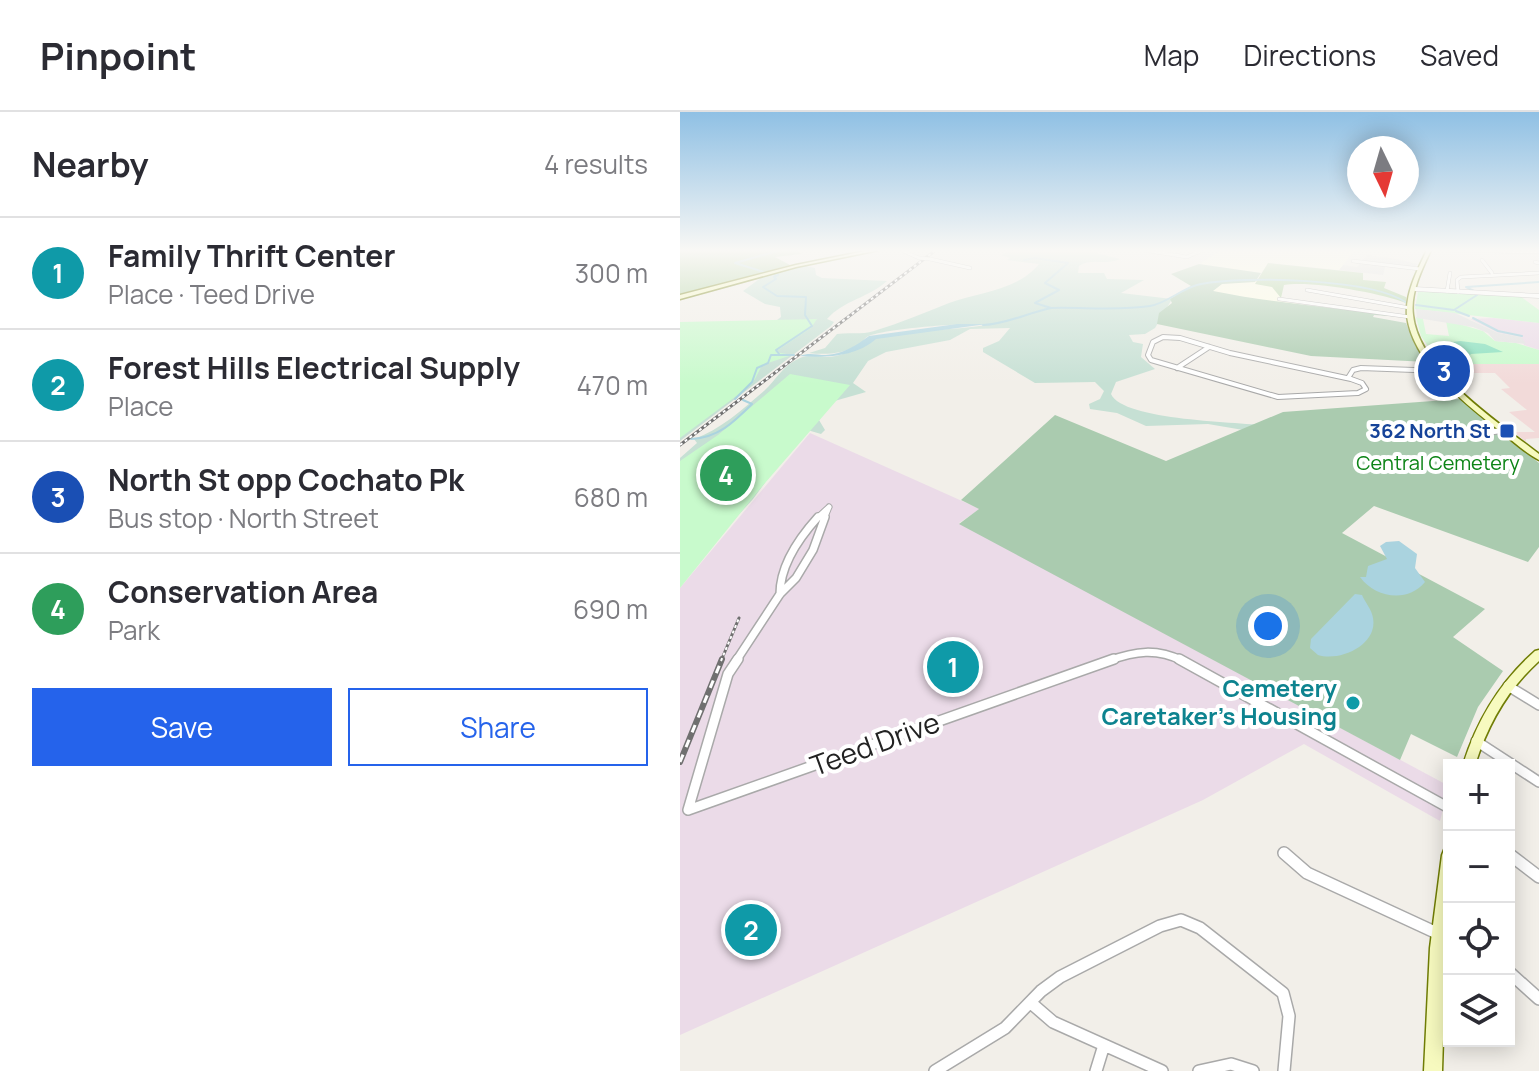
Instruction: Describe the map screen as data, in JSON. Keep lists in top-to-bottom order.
{
  "streets": {
    "street": ["Teed Drive"]
  },
  "parks": ["Central Cemetery"],
  "places": {
    "transit": ["362 North St"],
    "other": ["Cemetery Caretaker's Housing"]
  },
  "north": "bottom",
  "page": {
    "header": "Pinpoint",
    "nav": ["Map", "Directions", "Saved"],
    "heading": ["Nearby", "4 results"],
    "list": [
      {
        "mark": "1",
        "name": "Family Thrift Center",
        "note": "Place · Teed Drive",
        "value": "300 m"
      },
      {
        "mark": "2",
        "name": "Forest Hills Electrical Supply",
        "note": "Place",
        "value": "470 m"
      },
      {
        "mark": "3",
        "name": "North St opp Cochato Pk",
        "note": "Bus stop · North Street",
        "value": "680 m"
      },
      {
        "mark": "4",
        "name": "Conservation Area",
        "note": "Park",
        "value": "690 m"
      }
    ],
    "pins": [
      "3",
      "4",
      "1",
      "2"
    ],
    "buttons": ["Save", "Share"],
    "map_buttons": ["+", "−"]
  }
}
